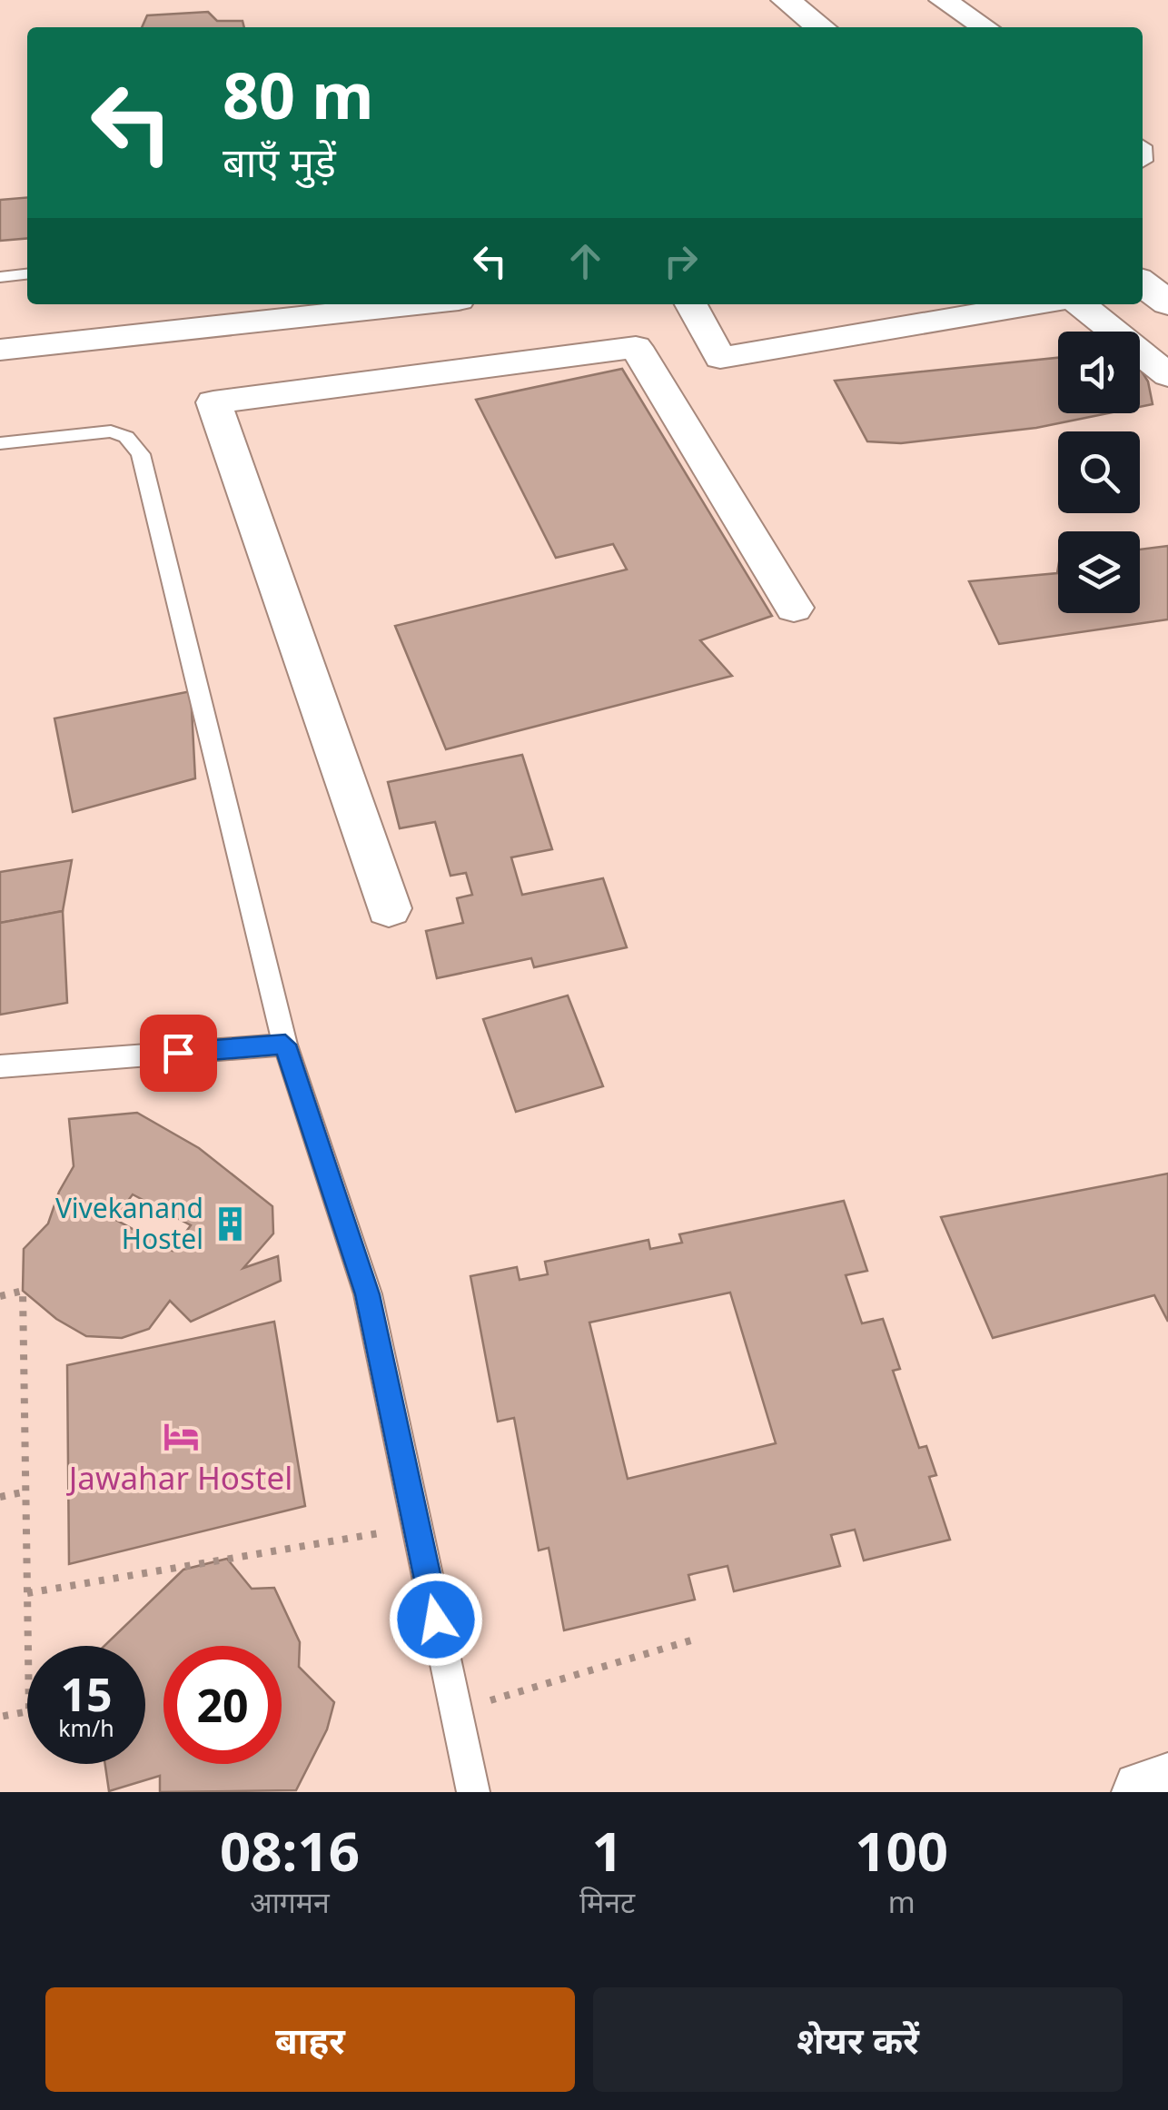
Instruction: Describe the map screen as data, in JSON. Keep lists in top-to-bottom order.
{
  "places": {
    "building": ["Vivekanand Hostel"],
    "hotel": ["Jawahar Hostel"]
  },
  "page": {
    "turn": ["80 m", "बाएँ मुड़ें"],
    "speed": "15 km/h",
    "limit": "20",
    "eta": [
      "08:16",
      "आगमन",
      "1",
      "मिनट",
      "100",
      "m"
    ],
    "buttons": ["बाहर", "शेयर करें"]
  }
}
